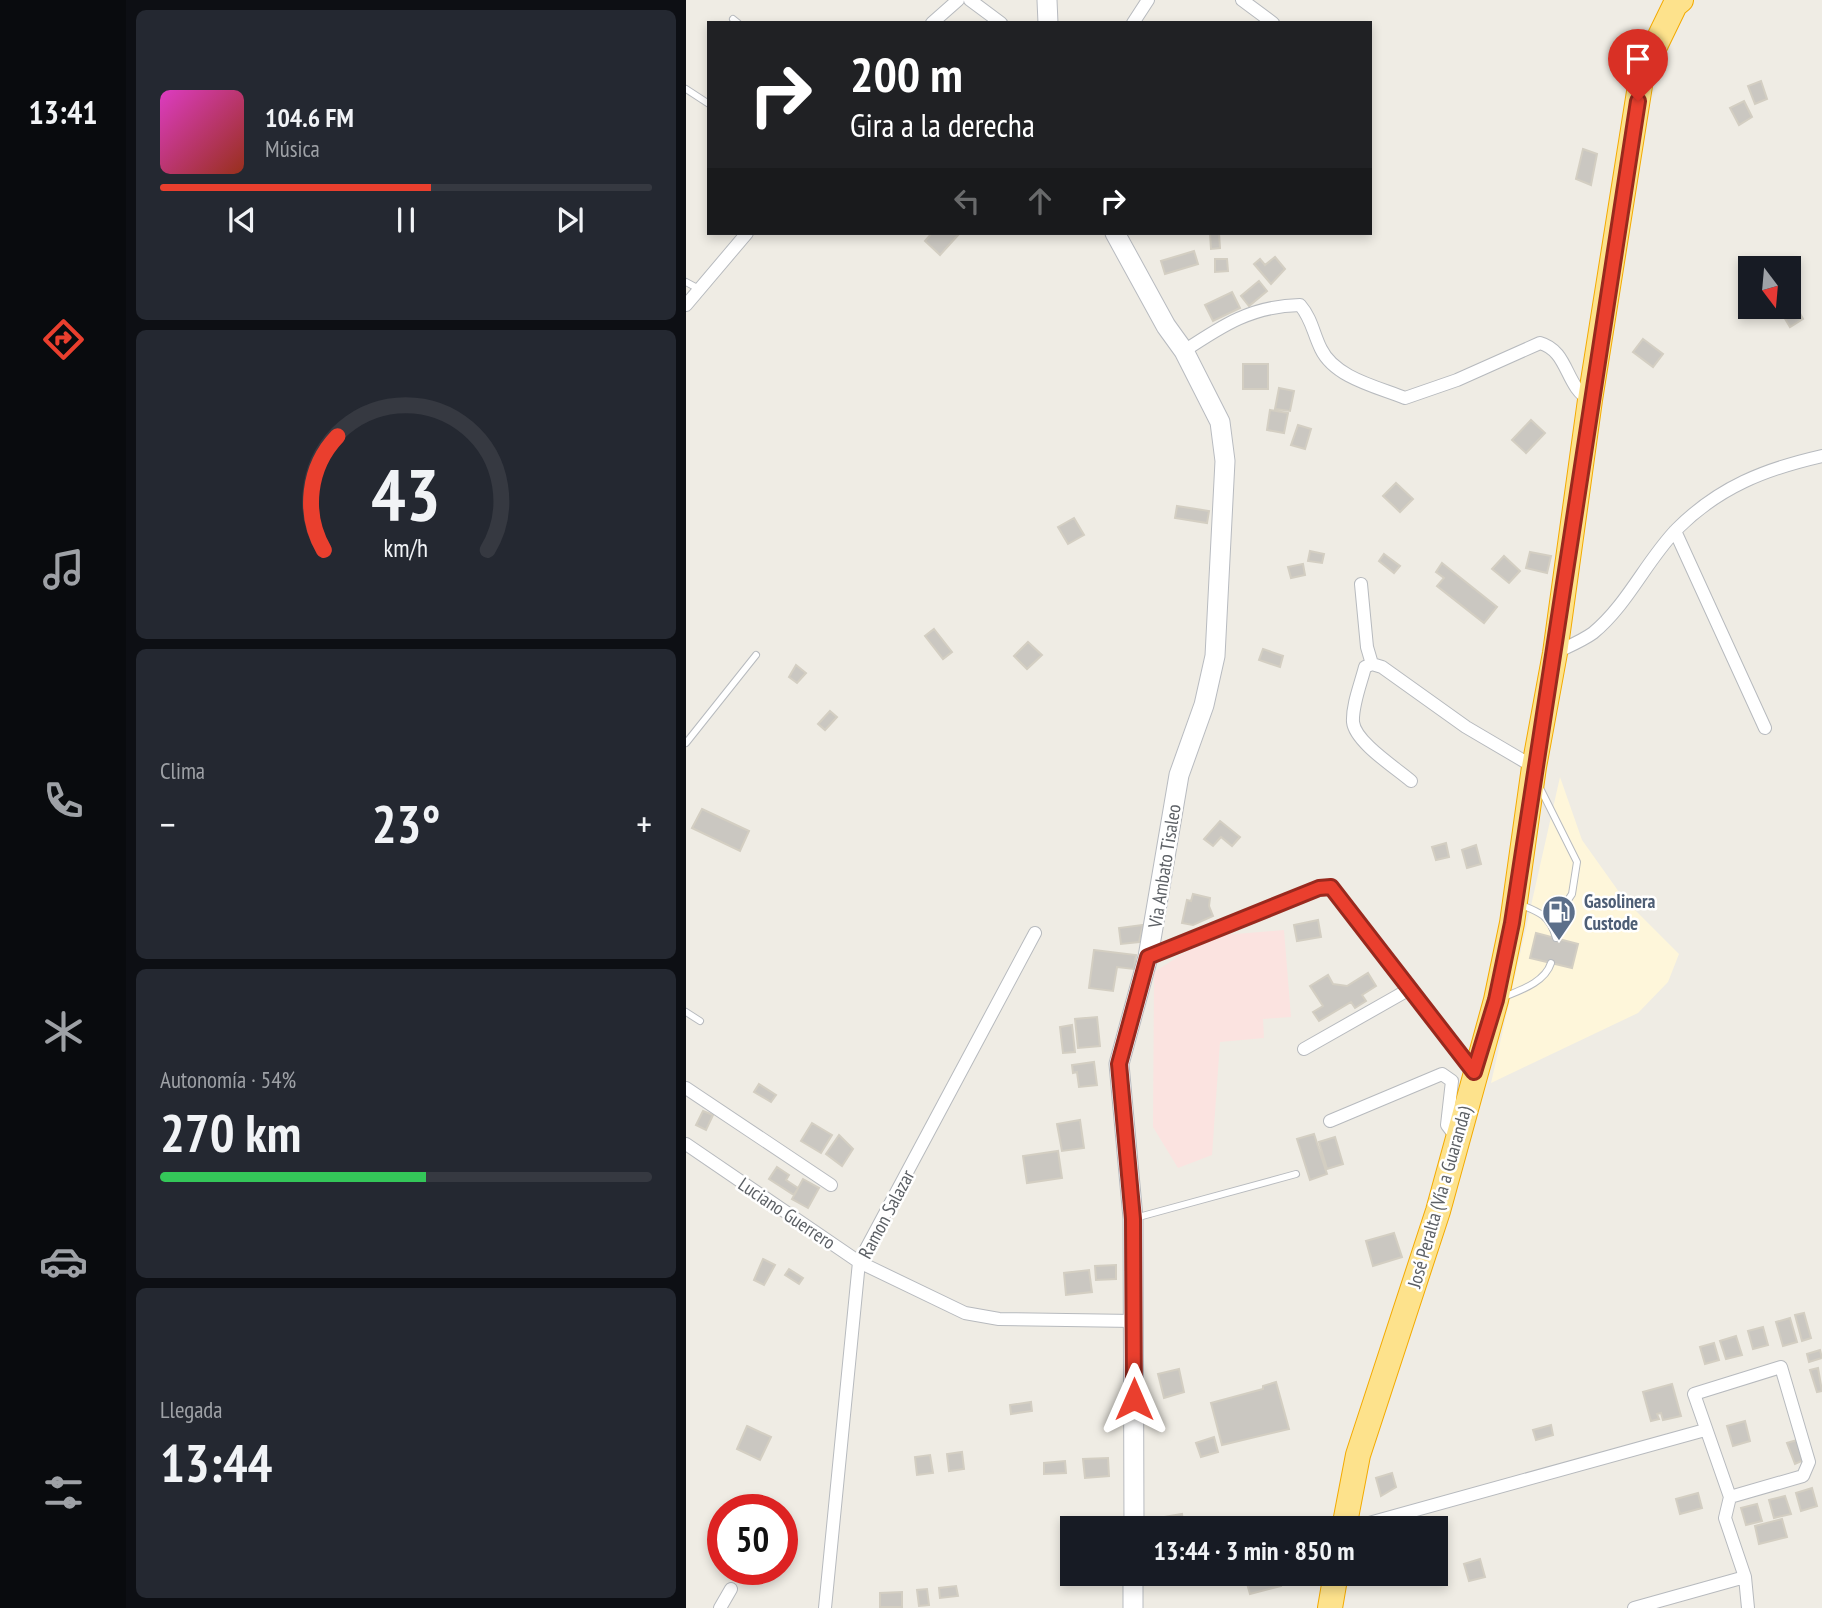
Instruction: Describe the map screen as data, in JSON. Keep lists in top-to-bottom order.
{
  "streets": {
    "highway": ["José Peralta (Vía a Guaranda)"],
    "main road": ["Via Ambato Tisaleo"],
    "street": ["Luciano Guerrero", "Ramon Salazar"]
  },
  "crossings": [
    ["Via Ambato Tisaleo", "Luciano Guerrero"],
    ["Luciano Guerrero", "Ramon Salazar"]
  ],
  "places": {
    "fuel station": ["Gasolinera Custode"]
  },
  "north": "bottom",
  "page": {
    "tabs": "13:41",
    "turn": ["200 m", "Gira a la derecha"],
    "song": ["104.6 FM", "Música"],
    "tile": [
      "Clima",
      ["Autonomía · 54%", "270 km"],
      ["Llegada", "13:44"]
    ],
    "heat": ["−", "23°", "+"],
    "limit": "50",
    "trip": "13:44 · 3 min · 850 m",
    "gauge": ["43", "km/h"]
  }
}
